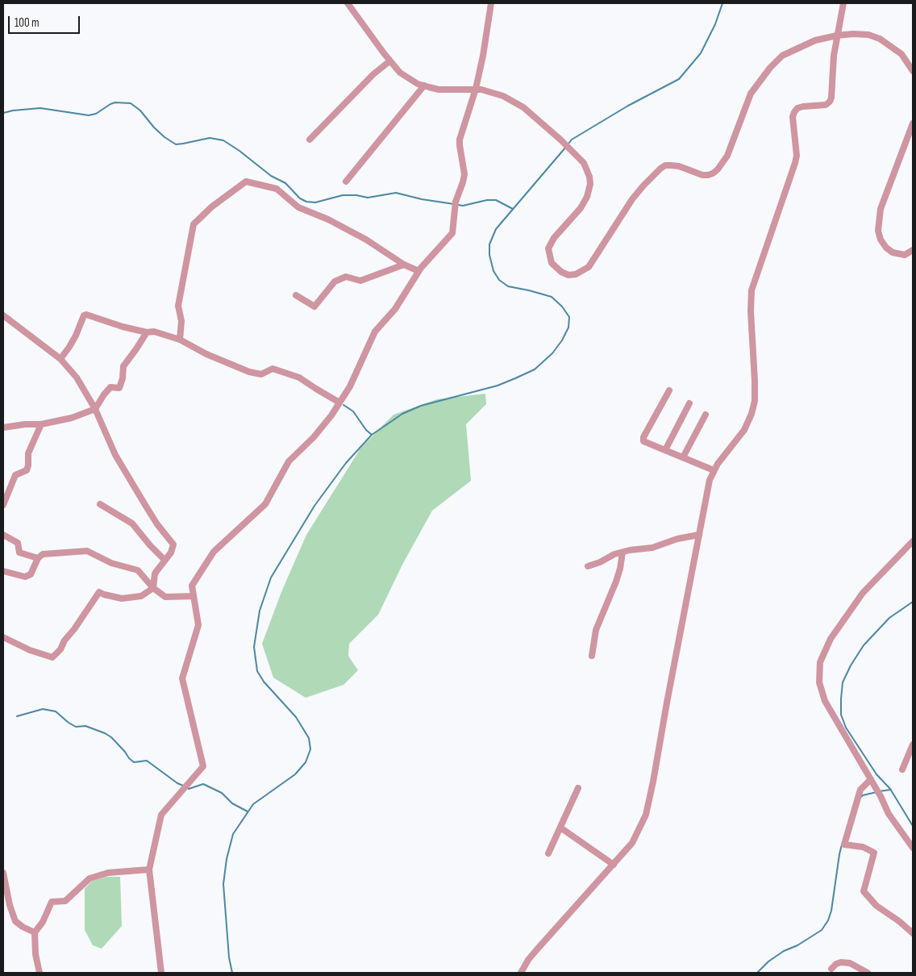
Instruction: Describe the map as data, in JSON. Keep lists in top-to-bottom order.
{
  "scale_bar": "100 m"
}
